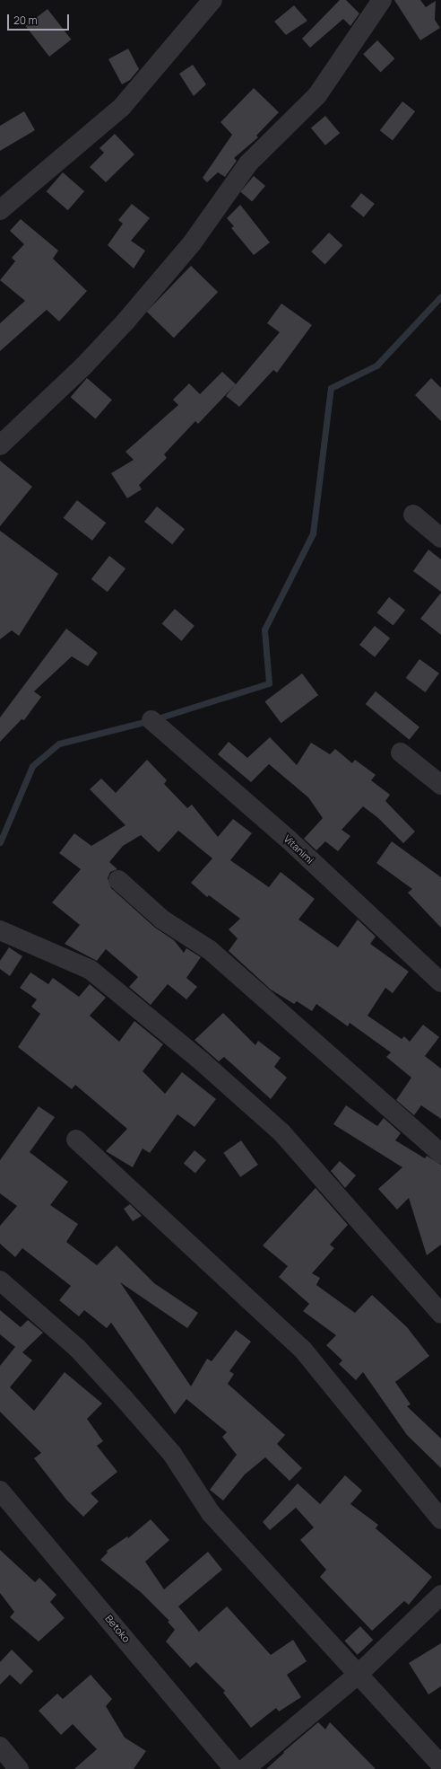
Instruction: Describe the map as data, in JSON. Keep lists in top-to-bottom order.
{
  "streets": {
    "street": ["Vitanimi", "Betoko"]
  },
  "scale_bar": "20 m"
}
